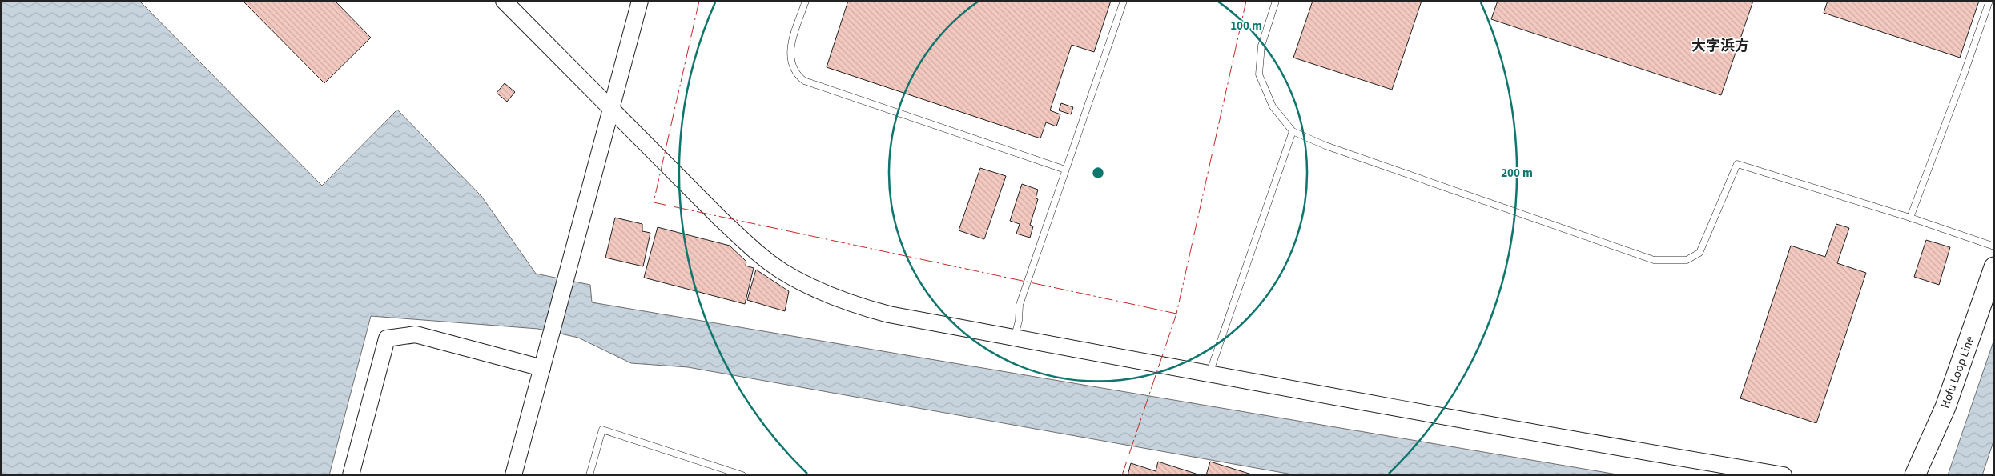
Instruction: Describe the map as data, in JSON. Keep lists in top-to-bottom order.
{
  "streets": {
    "main road": ["Hofu Loop Line"]
  },
  "districts": ["大字浜方"],
  "rings": ["100 m", "200 m"]
}
